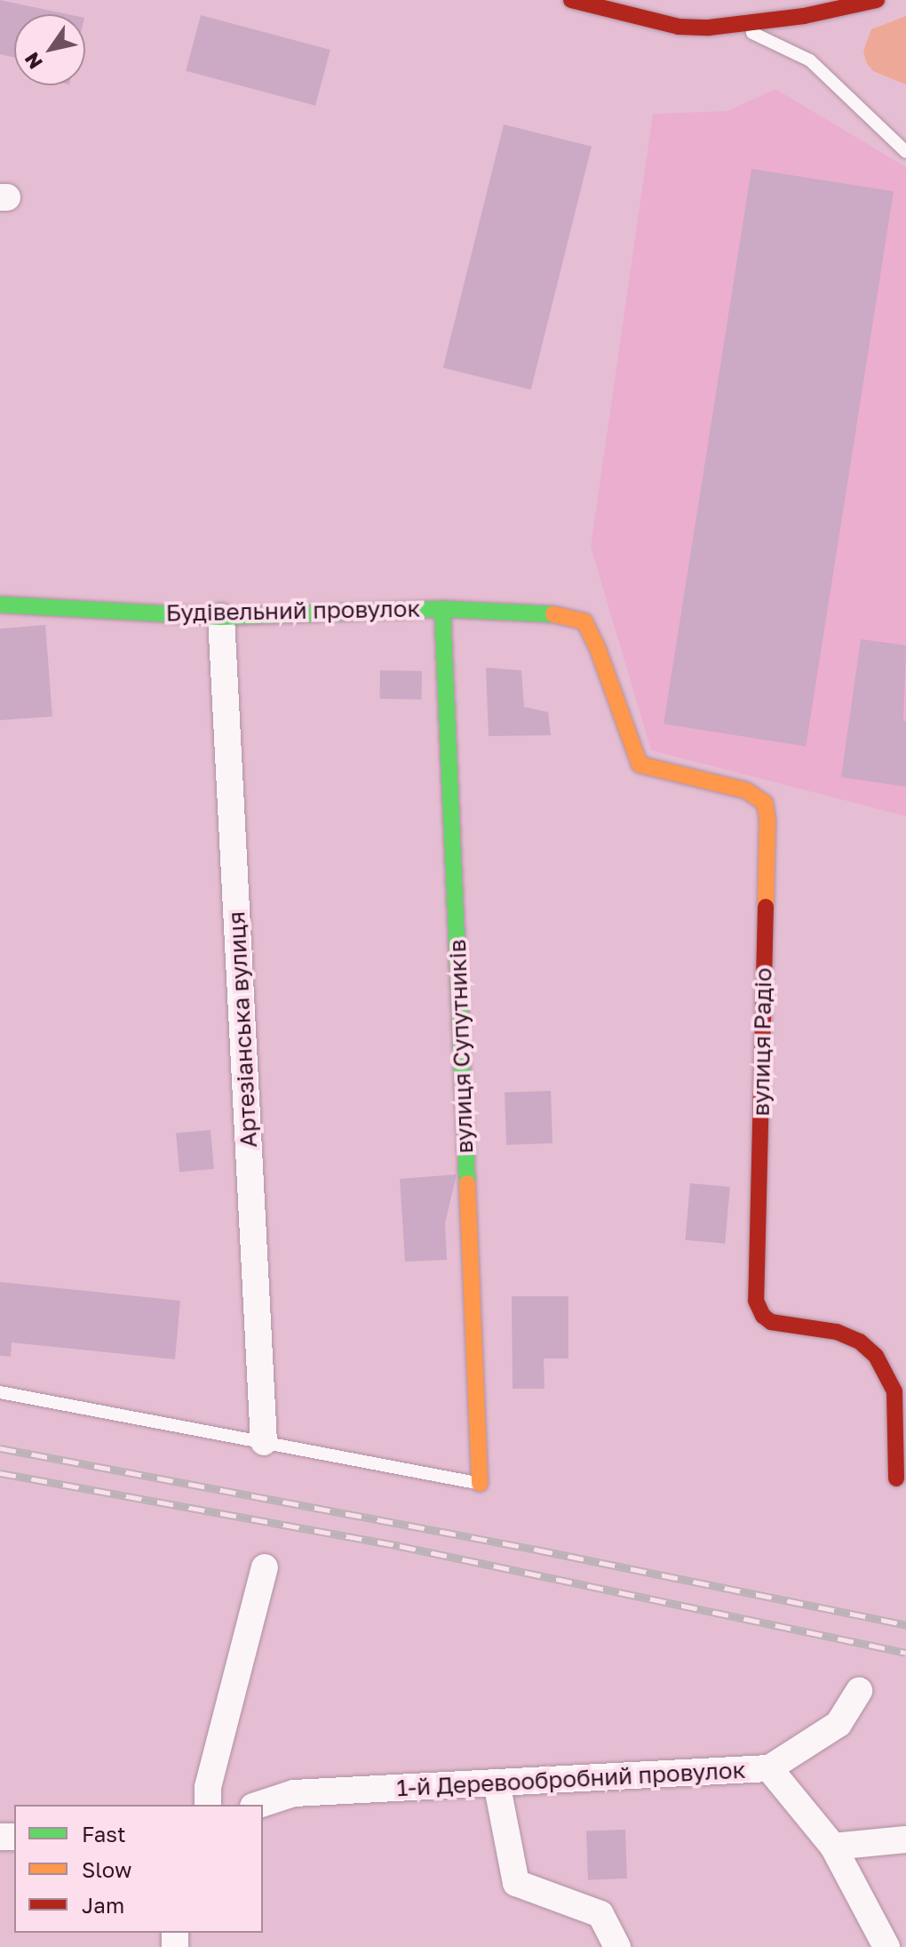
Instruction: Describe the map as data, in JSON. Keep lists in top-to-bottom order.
{
  "streets": {
    "street": [
      "Будівельний провулок",
      "Артезіанська вулиця",
      "вулиця Радіо",
      "вулиця Супутників",
      "1-й Деревообробний провулок"
    ]
  },
  "crossings": [
    ["Будівельний провулок", "Артезіанська вулиця"],
    ["Будівельний провулок", "вулиця Радіо"],
    ["Будівельний провулок", "вулиця Супутників"]
  ],
  "legend": ["Fast", "Slow", "Jam"],
  "north": "bottom left"
}
